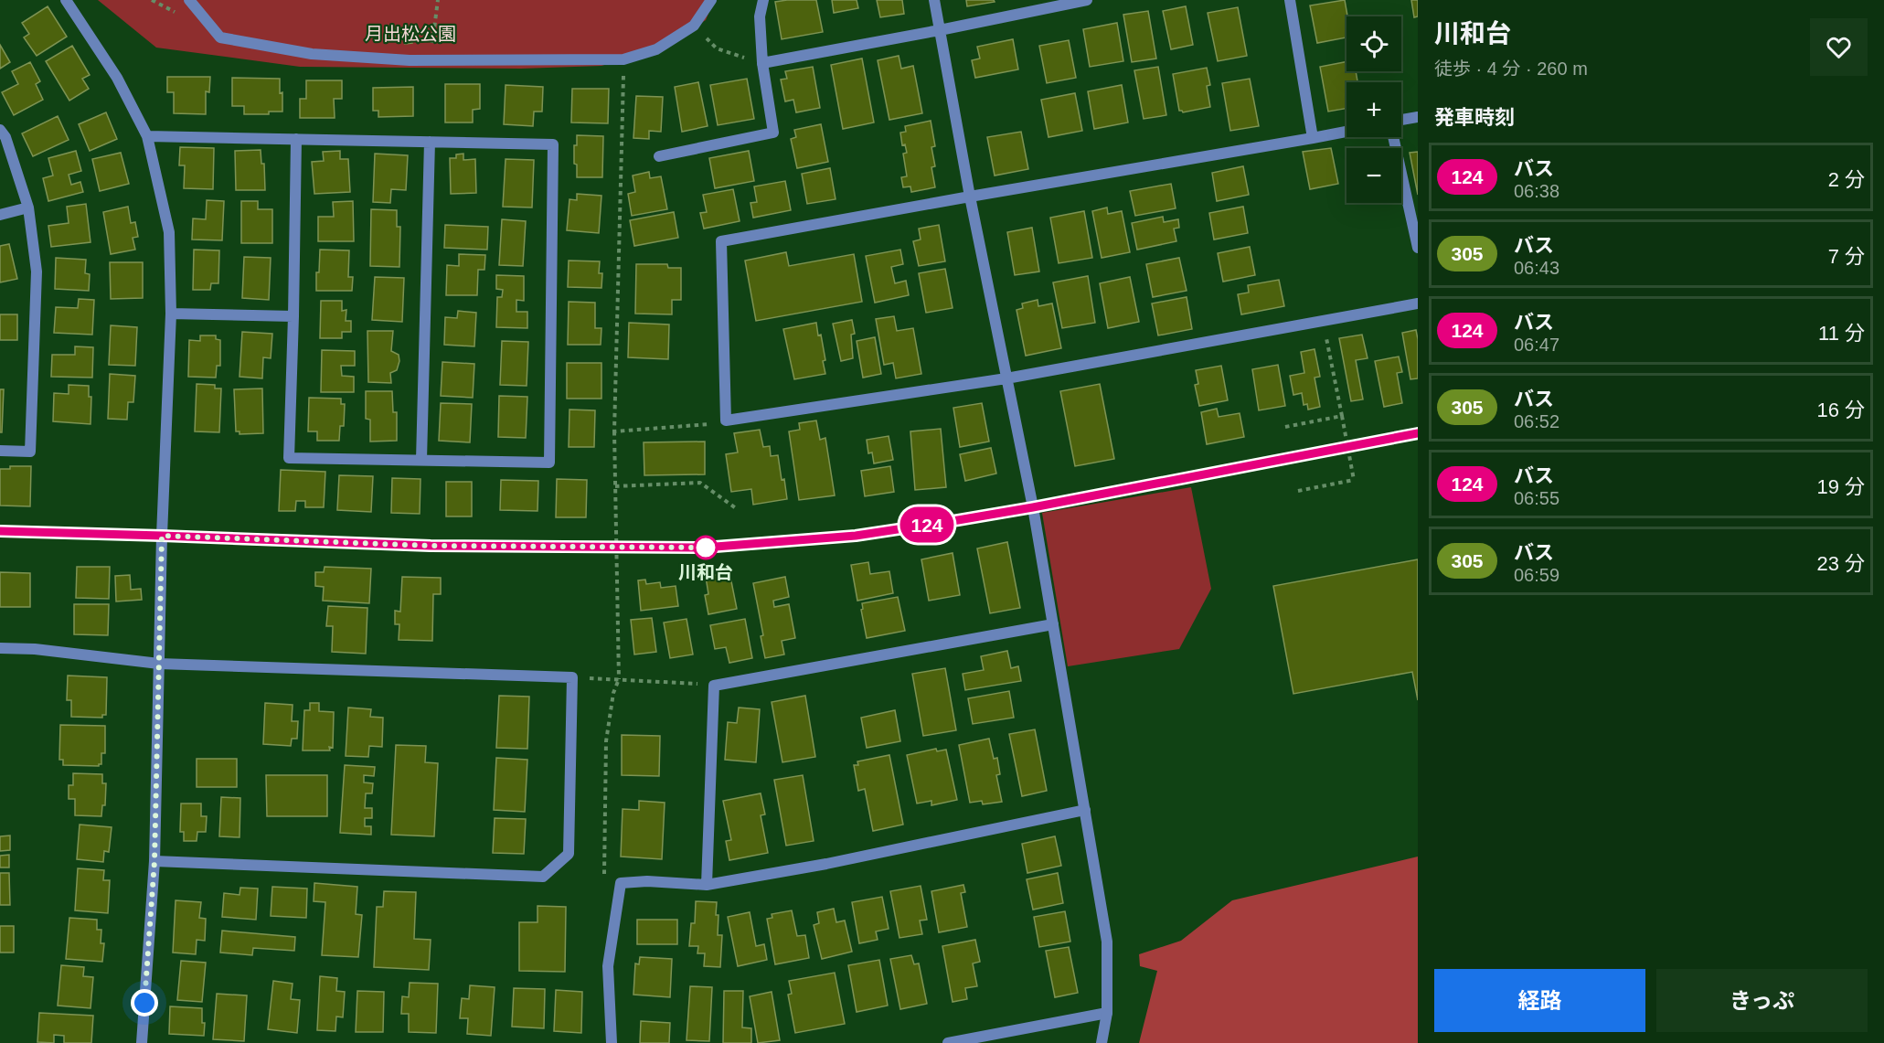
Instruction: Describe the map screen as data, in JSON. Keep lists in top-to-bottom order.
{
  "parks": ["月出松公園"],
  "places": ["川和台"],
  "lines": ["bus line 124"],
  "page": {
    "on_map": "124",
    "heading": [
      ["川和台", "徒歩 · 4 分 · 260 m"],
      "発車時刻"
    ],
    "map_buttons": ["+", "−"],
    "list": [
      {
        "mark": "124",
        "name": "バス",
        "note": "06:38",
        "value": "2 分"
      },
      {
        "mark": "305",
        "name": "バス",
        "note": "06:43",
        "value": "7 分"
      },
      {
        "mark": "124",
        "name": "バス",
        "note": "06:47",
        "value": "11 分"
      },
      {
        "mark": "305",
        "name": "バス",
        "note": "06:52",
        "value": "16 分"
      },
      {
        "mark": "124",
        "name": "バス",
        "note": "06:55",
        "value": "19 分"
      },
      {
        "mark": "305",
        "name": "バス",
        "note": "06:59",
        "value": "23 分"
      }
    ],
    "buttons": ["経路", "きっぷ"]
  }
}
